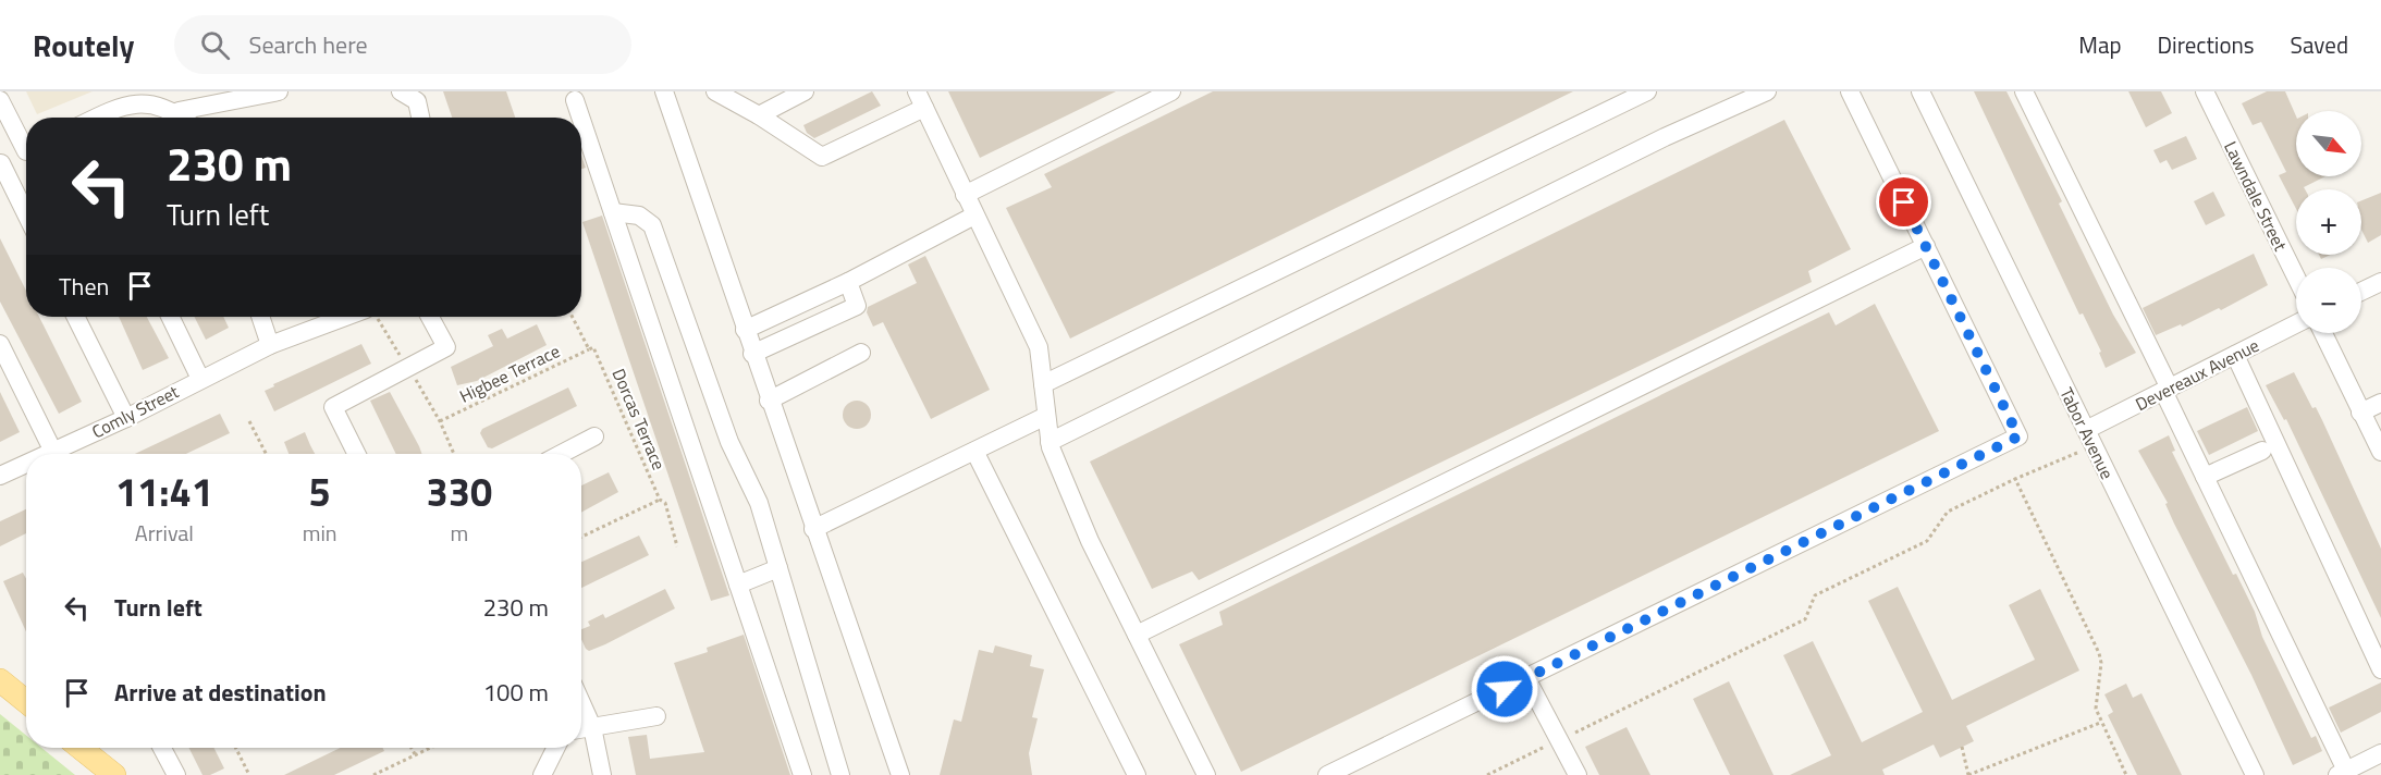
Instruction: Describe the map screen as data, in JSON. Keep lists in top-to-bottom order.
{
  "streets": {
    "street": [
      "Lawndale Street",
      "Devereaux Avenue",
      "Comly Street",
      "Tabor Avenue"
    ],
    "path": ["Higbee Terrace", "Dorcas Terrace"]
  },
  "crossings": [
    ["Higbee Terrace", "Dorcas Terrace"],
    ["Devereaux Avenue", "Tabor Avenue"]
  ],
  "north": "bottom right",
  "page": {
    "header": "Routely",
    "search": "Search here",
    "nav": ["Map", "Directions", "Saved"],
    "map_buttons": ["+", "−"],
    "turn": ["230 m", "Turn left"],
    "then": "Then",
    "eta": [
      "11:41",
      "Arrival",
      "5",
      "min",
      "330",
      "m"
    ],
    "list": [
      {
        "name": "Turn left",
        "value": "230 m"
      },
      {
        "name": "Arrive at destination",
        "value": "100 m"
      }
    ]
  }
}
